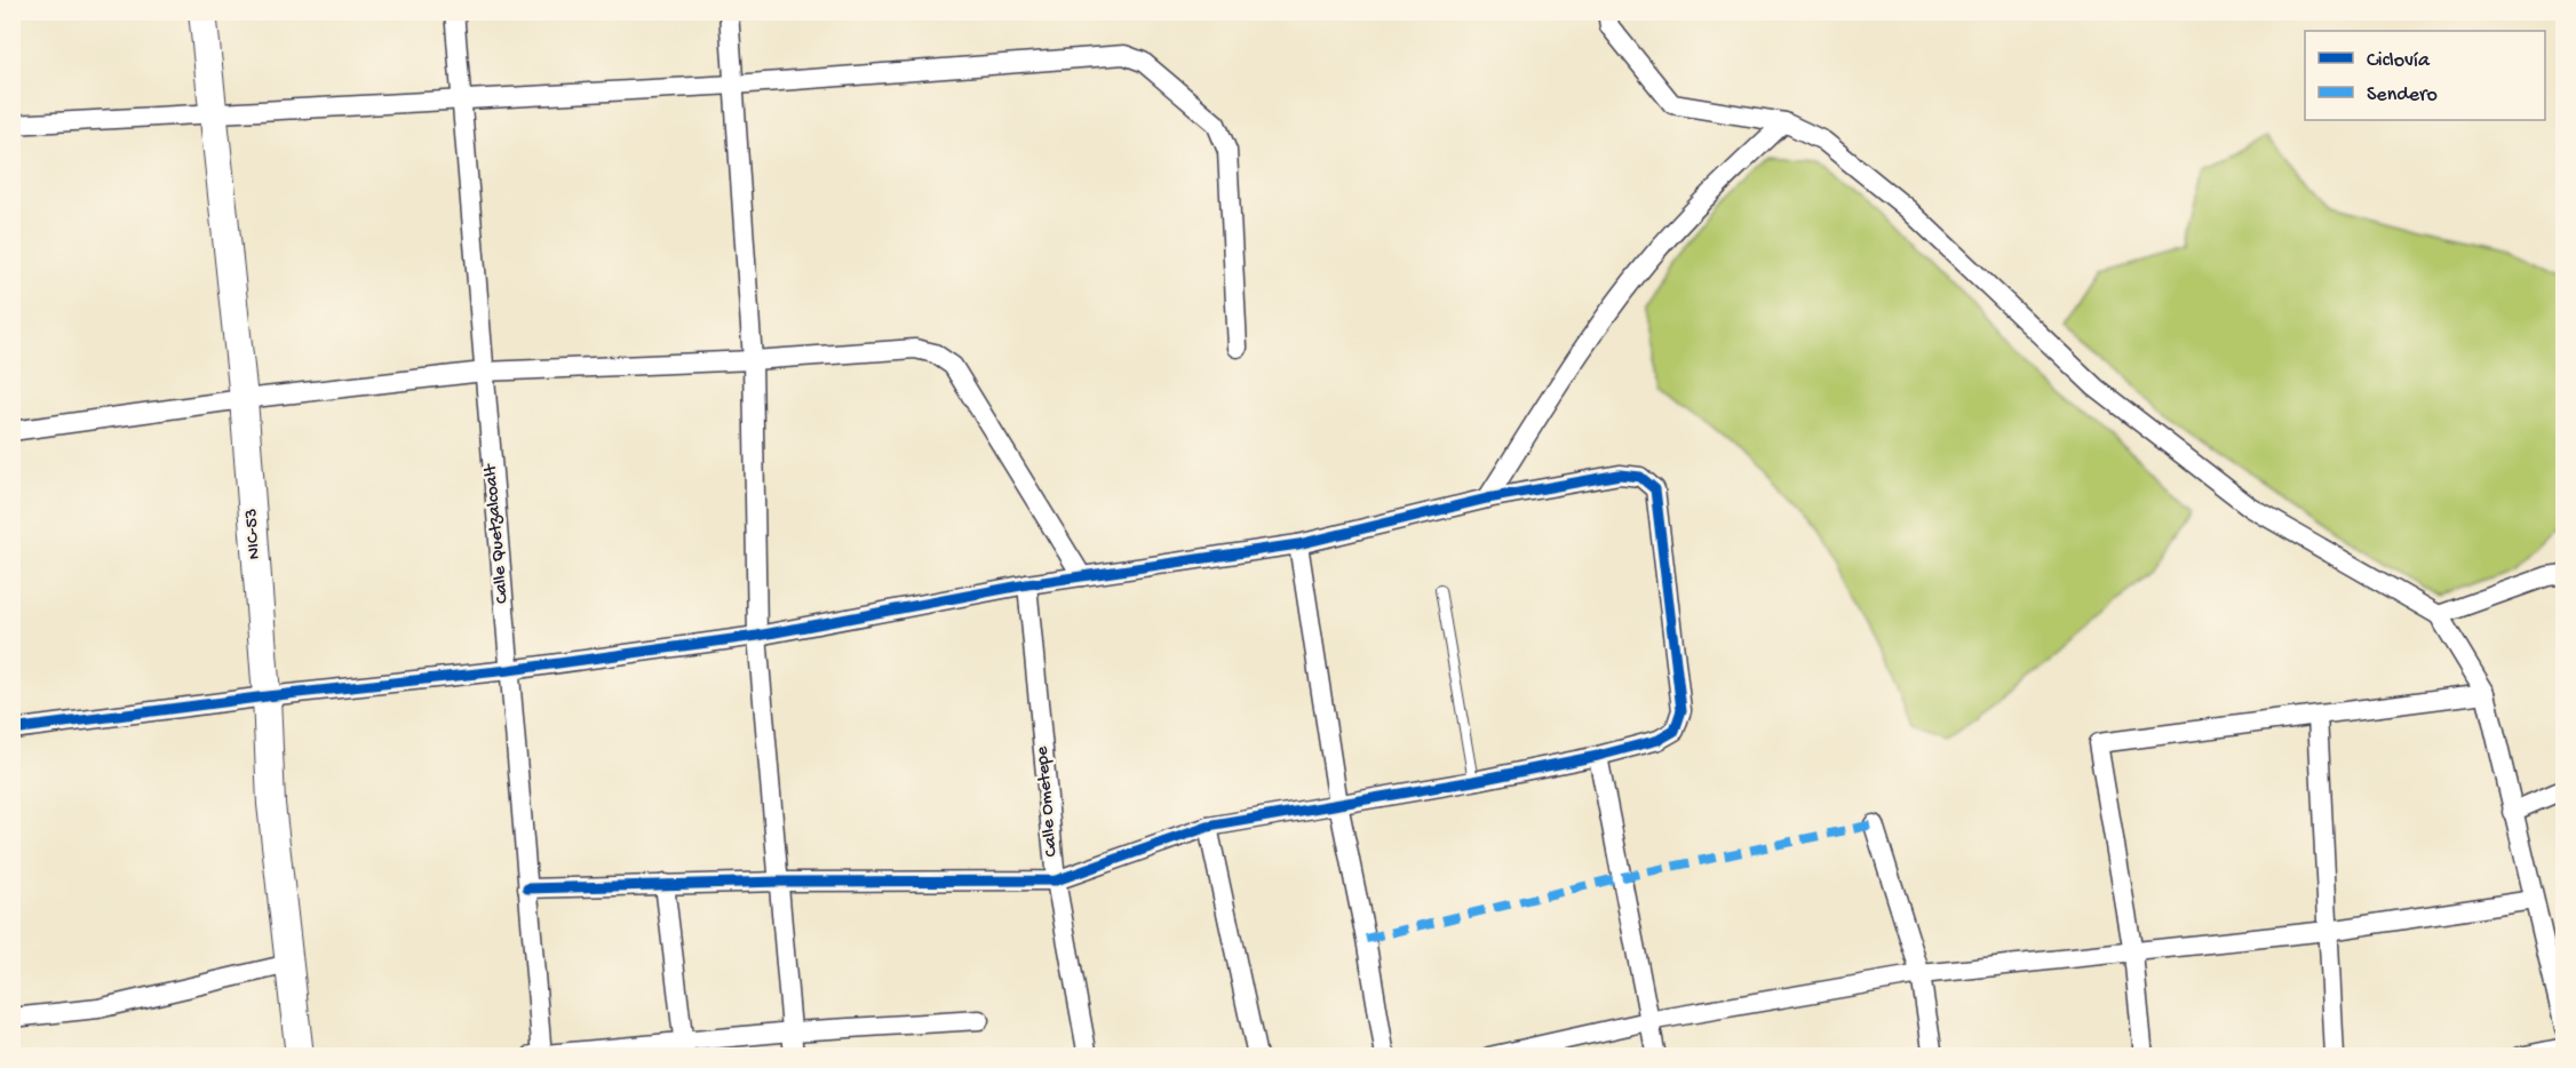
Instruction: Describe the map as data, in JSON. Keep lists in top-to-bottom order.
{
  "streets": {
    "main road": ["NIC-53"],
    "street": ["Calle Quetzalcoalt", "Calle Ometepe"]
  },
  "legend": ["Ciclovía", "Sendero"]
}
